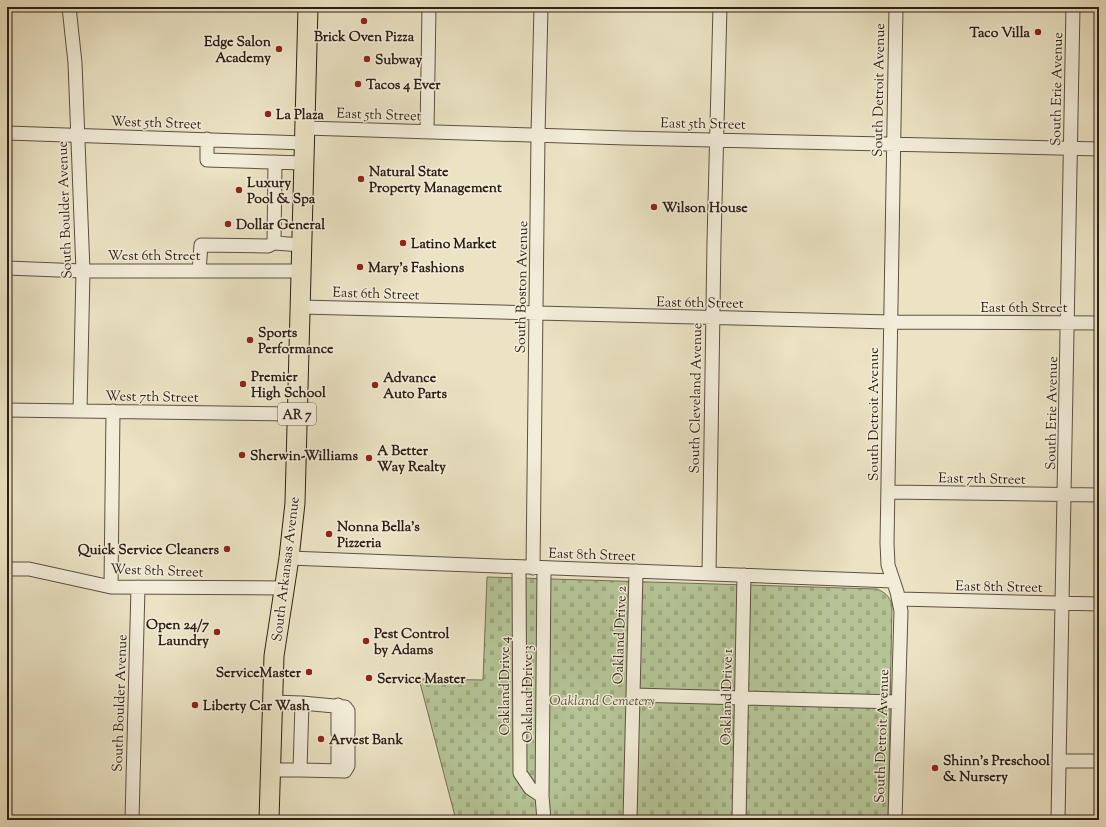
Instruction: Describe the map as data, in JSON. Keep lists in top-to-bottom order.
{
  "streets": {
    "highway": ["AR 7", "South Arkansas Avenue"],
    "street": [
      "South Erie Avenue",
      "South Detroit Avenue",
      "East 5th Street",
      "West 5th Street",
      "South Boulder Avenue",
      "West 6th Street",
      "South Boston Avenue",
      "East 6th Street",
      "West 7th Street",
      "South Cleveland Avenue",
      "East 7th Street",
      "East 8th Street",
      "West 8th Street",
      "Oakland Drive 2",
      "Oakland Drive 4",
      "Oakland Drive 3",
      "Oakland Drive 1"
    ]
  },
  "crossings": [
    ["South Erie Avenue", "East 5th Street"],
    ["South Erie Avenue", "East 6th Street"],
    ["South Erie Avenue", "East 7th Street"],
    ["South Erie Avenue", "East 8th Street"],
    ["South Detroit Avenue", "East 5th Street"],
    ["South Detroit Avenue", "East 6th Street"],
    ["South Detroit Avenue", "East 7th Street"],
    ["South Detroit Avenue", "East 8th Street"],
    ["East 5th Street", "West 5th Street"],
    ["East 5th Street", "South Boston Avenue"],
    ["East 5th Street", "South Cleveland Avenue"],
    ["East 5th Street", "South Arkansas Avenue"],
    ["West 5th Street", "South Boulder Avenue"],
    ["West 5th Street", "South Arkansas Avenue"],
    ["South Boulder Avenue", "West 6th Street"],
    ["South Boulder Avenue", "West 7th Street"],
    ["South Boulder Avenue", "West 8th Street"],
    ["West 6th Street", "South Arkansas Avenue"],
    ["South Boston Avenue", "East 6th Street"],
    ["South Boston Avenue", "East 8th Street"],
    ["South Boston Avenue", "Oakland Drive 3"],
    ["East 6th Street", "South Cleveland Avenue"],
    ["East 6th Street", "South Arkansas Avenue"],
    ["West 7th Street", "South Arkansas Avenue"],
    ["South Cleveland Avenue", "East 8th Street"],
    ["East 8th Street", "South Arkansas Avenue"],
    ["East 8th Street", "Oakland Drive 2"],
    ["East 8th Street", "Oakland Drive 4"],
    ["East 8th Street", "Oakland Drive 3"],
    ["East 8th Street", "Oakland Drive 1"],
    ["South Arkansas Avenue", "West 8th Street"],
    ["Oakland Drive 4", "Oakland Drive 3"]
  ],
  "parks": ["Oakland Cemetery"],
  "places": [
    "Brick Oven Pizza",
    "Taco Villa",
    "Edge Salon Academy",
    "Subway",
    "Tacos 4 Ever",
    "La Plaza",
    "Natural State Property Management",
    "Luxury Pool & Spa",
    "Wilson House",
    "Dollar General",
    "Latino Market",
    "Mary's Fashions",
    "Sports Performance",
    "Premier High School",
    "Advance Auto Parts",
    "Sherwin-Williams",
    "A Better Way Realty",
    "Nonna Bella’s Pizzeria",
    "Quick Service Cleaners",
    "Open 24/7 Laundry",
    "Pest Control by Adams",
    "ServiceMaster",
    "Service Master",
    "Liberty Car Wash",
    "Arvest Bank",
    "Shinn's Preschool & Nursery"
  ]
}
